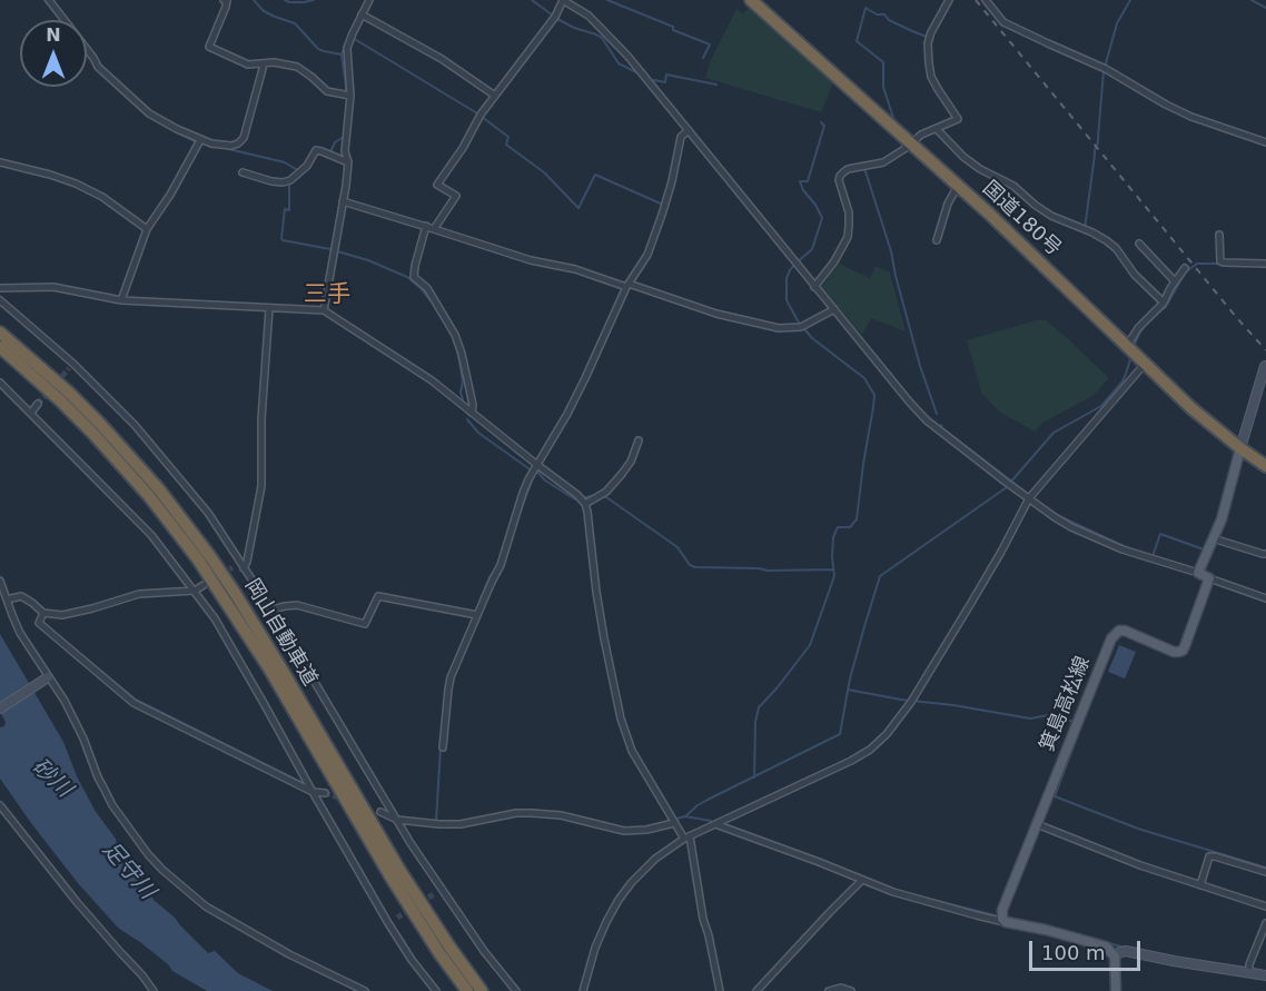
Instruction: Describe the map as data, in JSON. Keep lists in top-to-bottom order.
{
  "streets": {
    "highway": ["国道180号", "岡山自動車道"],
    "main road": ["箕島高松線"]
  },
  "districts": ["三手"],
  "water": ["砂川", "足守川"],
  "scale_bar": "100 m",
  "north": "top"
}
